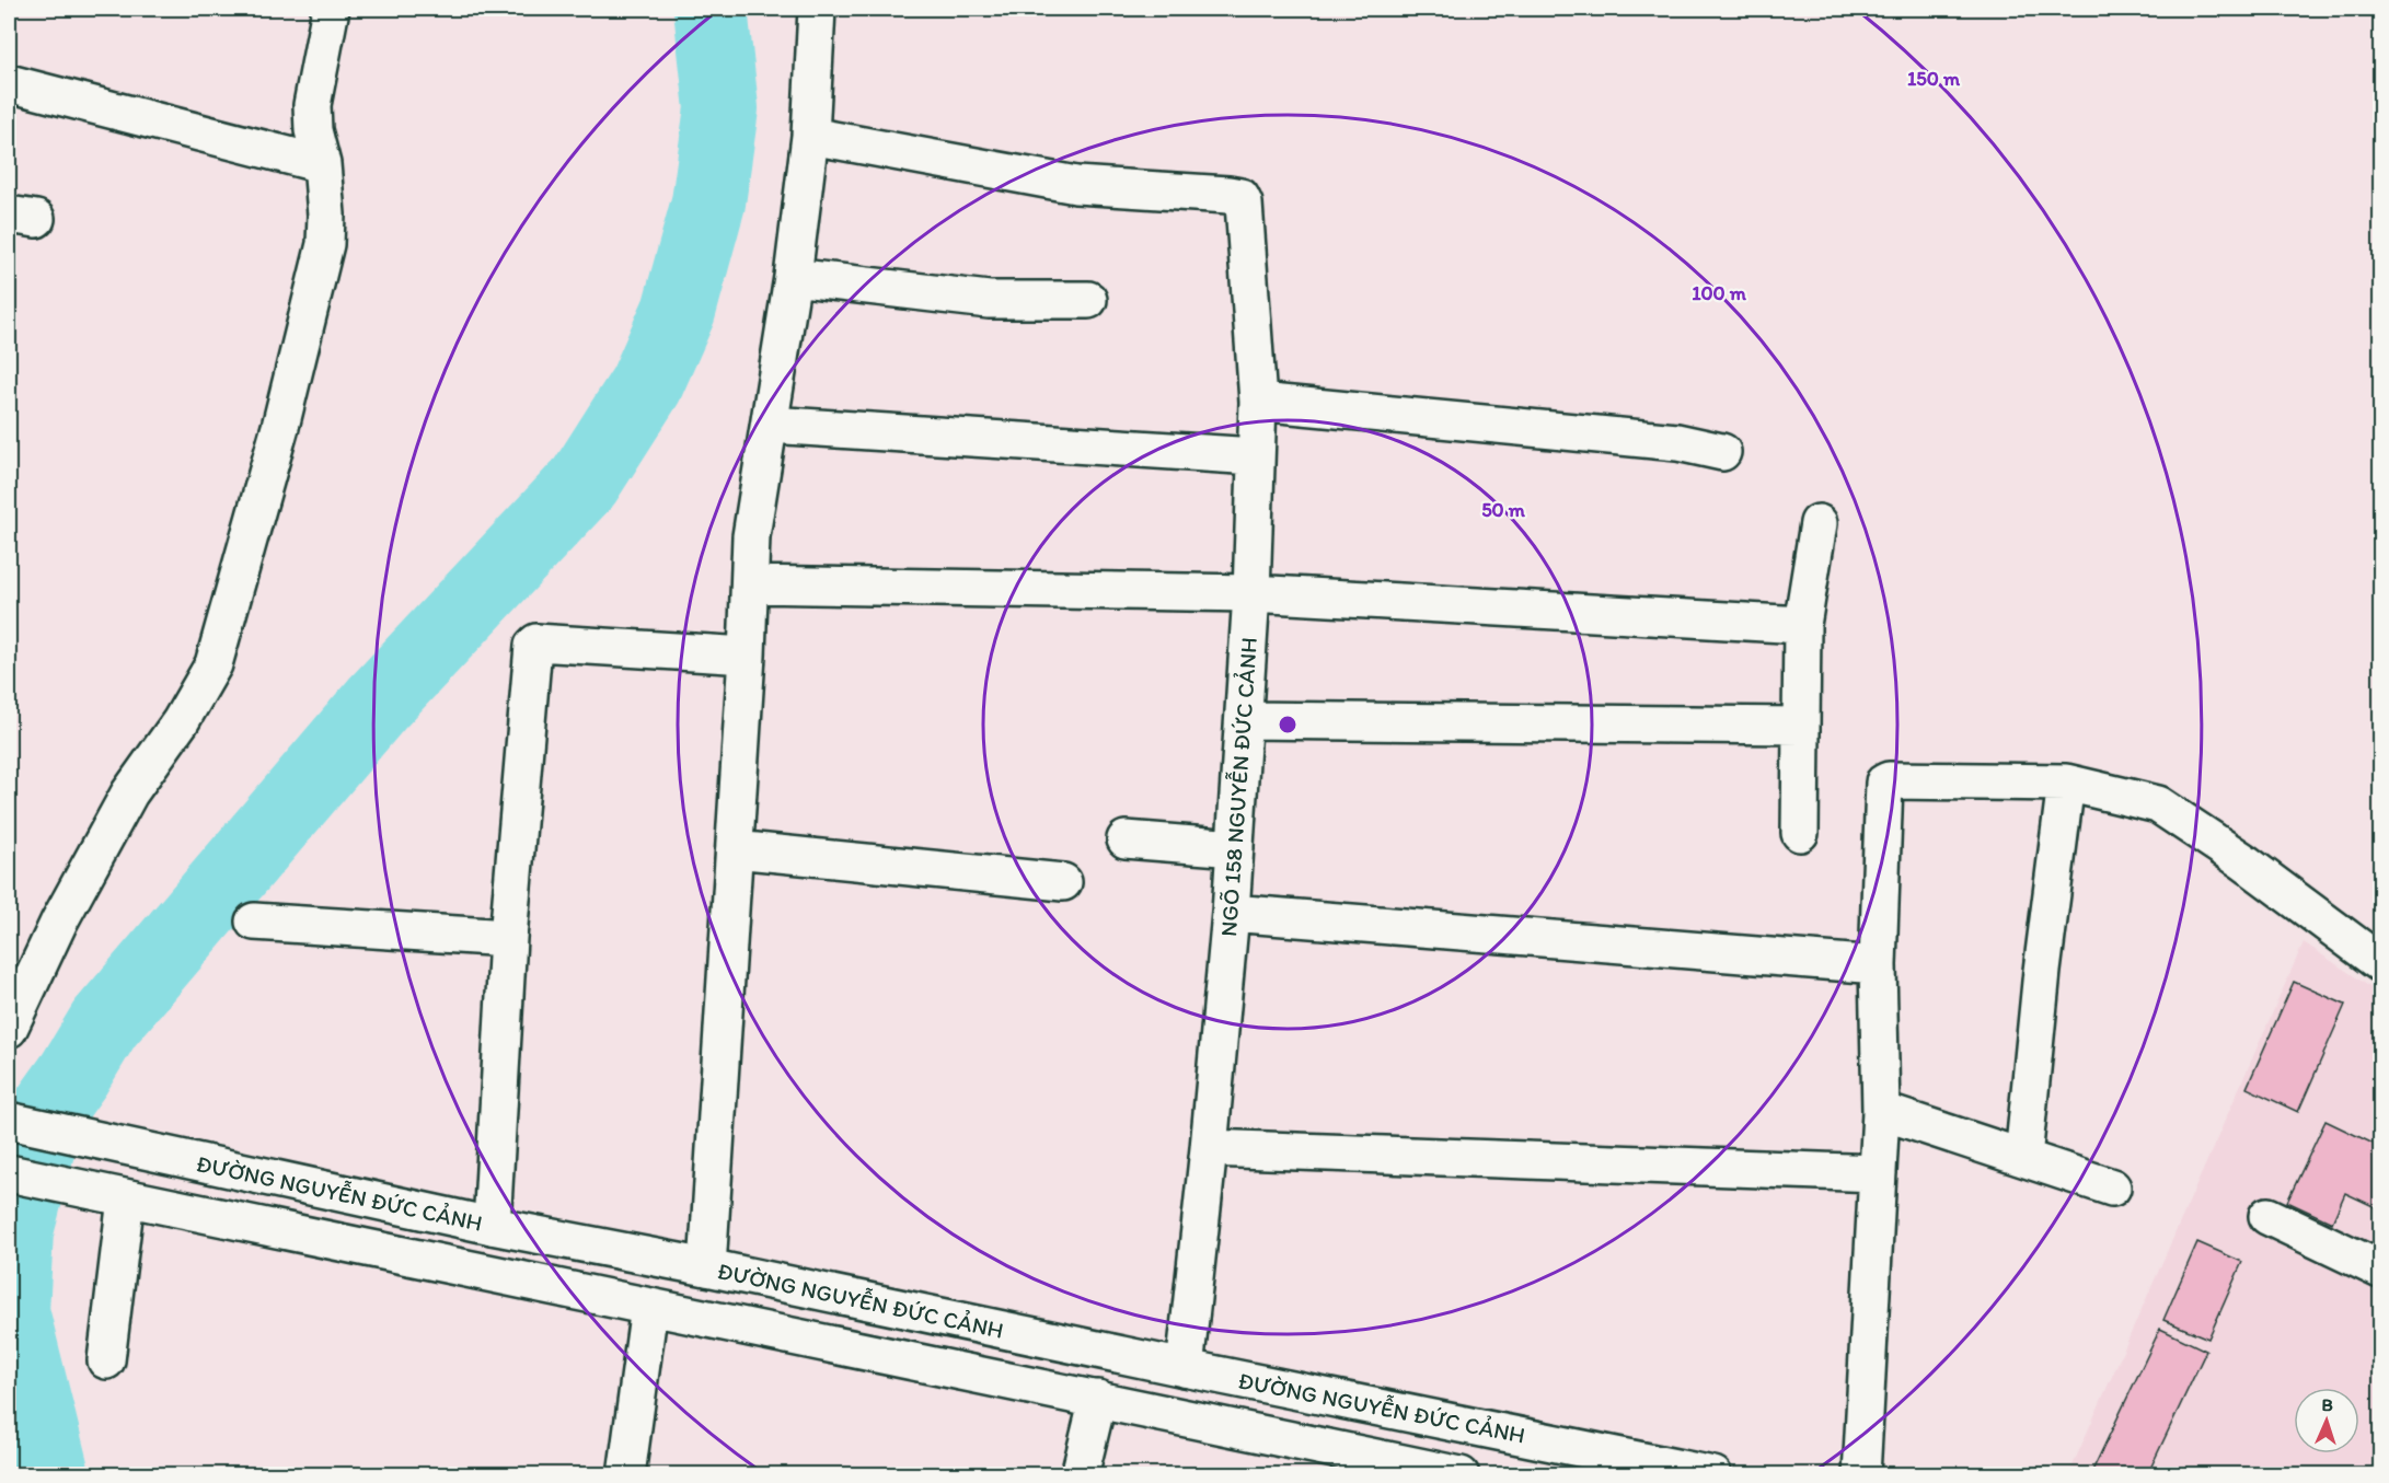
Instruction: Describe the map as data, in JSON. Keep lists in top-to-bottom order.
{
  "streets": {
    "main road": ["NGÕ 158 NGUYỄN ĐỨC CẢNH", "ĐƯỜNG NGUYỄN ĐỨC CẢNH"]
  },
  "crossings": [
    ["NGÕ 158 NGUYỄN ĐỨC CẢNH", "ĐƯỜNG NGUYỄN ĐỨC CẢNH"]
  ],
  "north": "top",
  "rings": ["150 m", "100 m", "50 m"]
}
